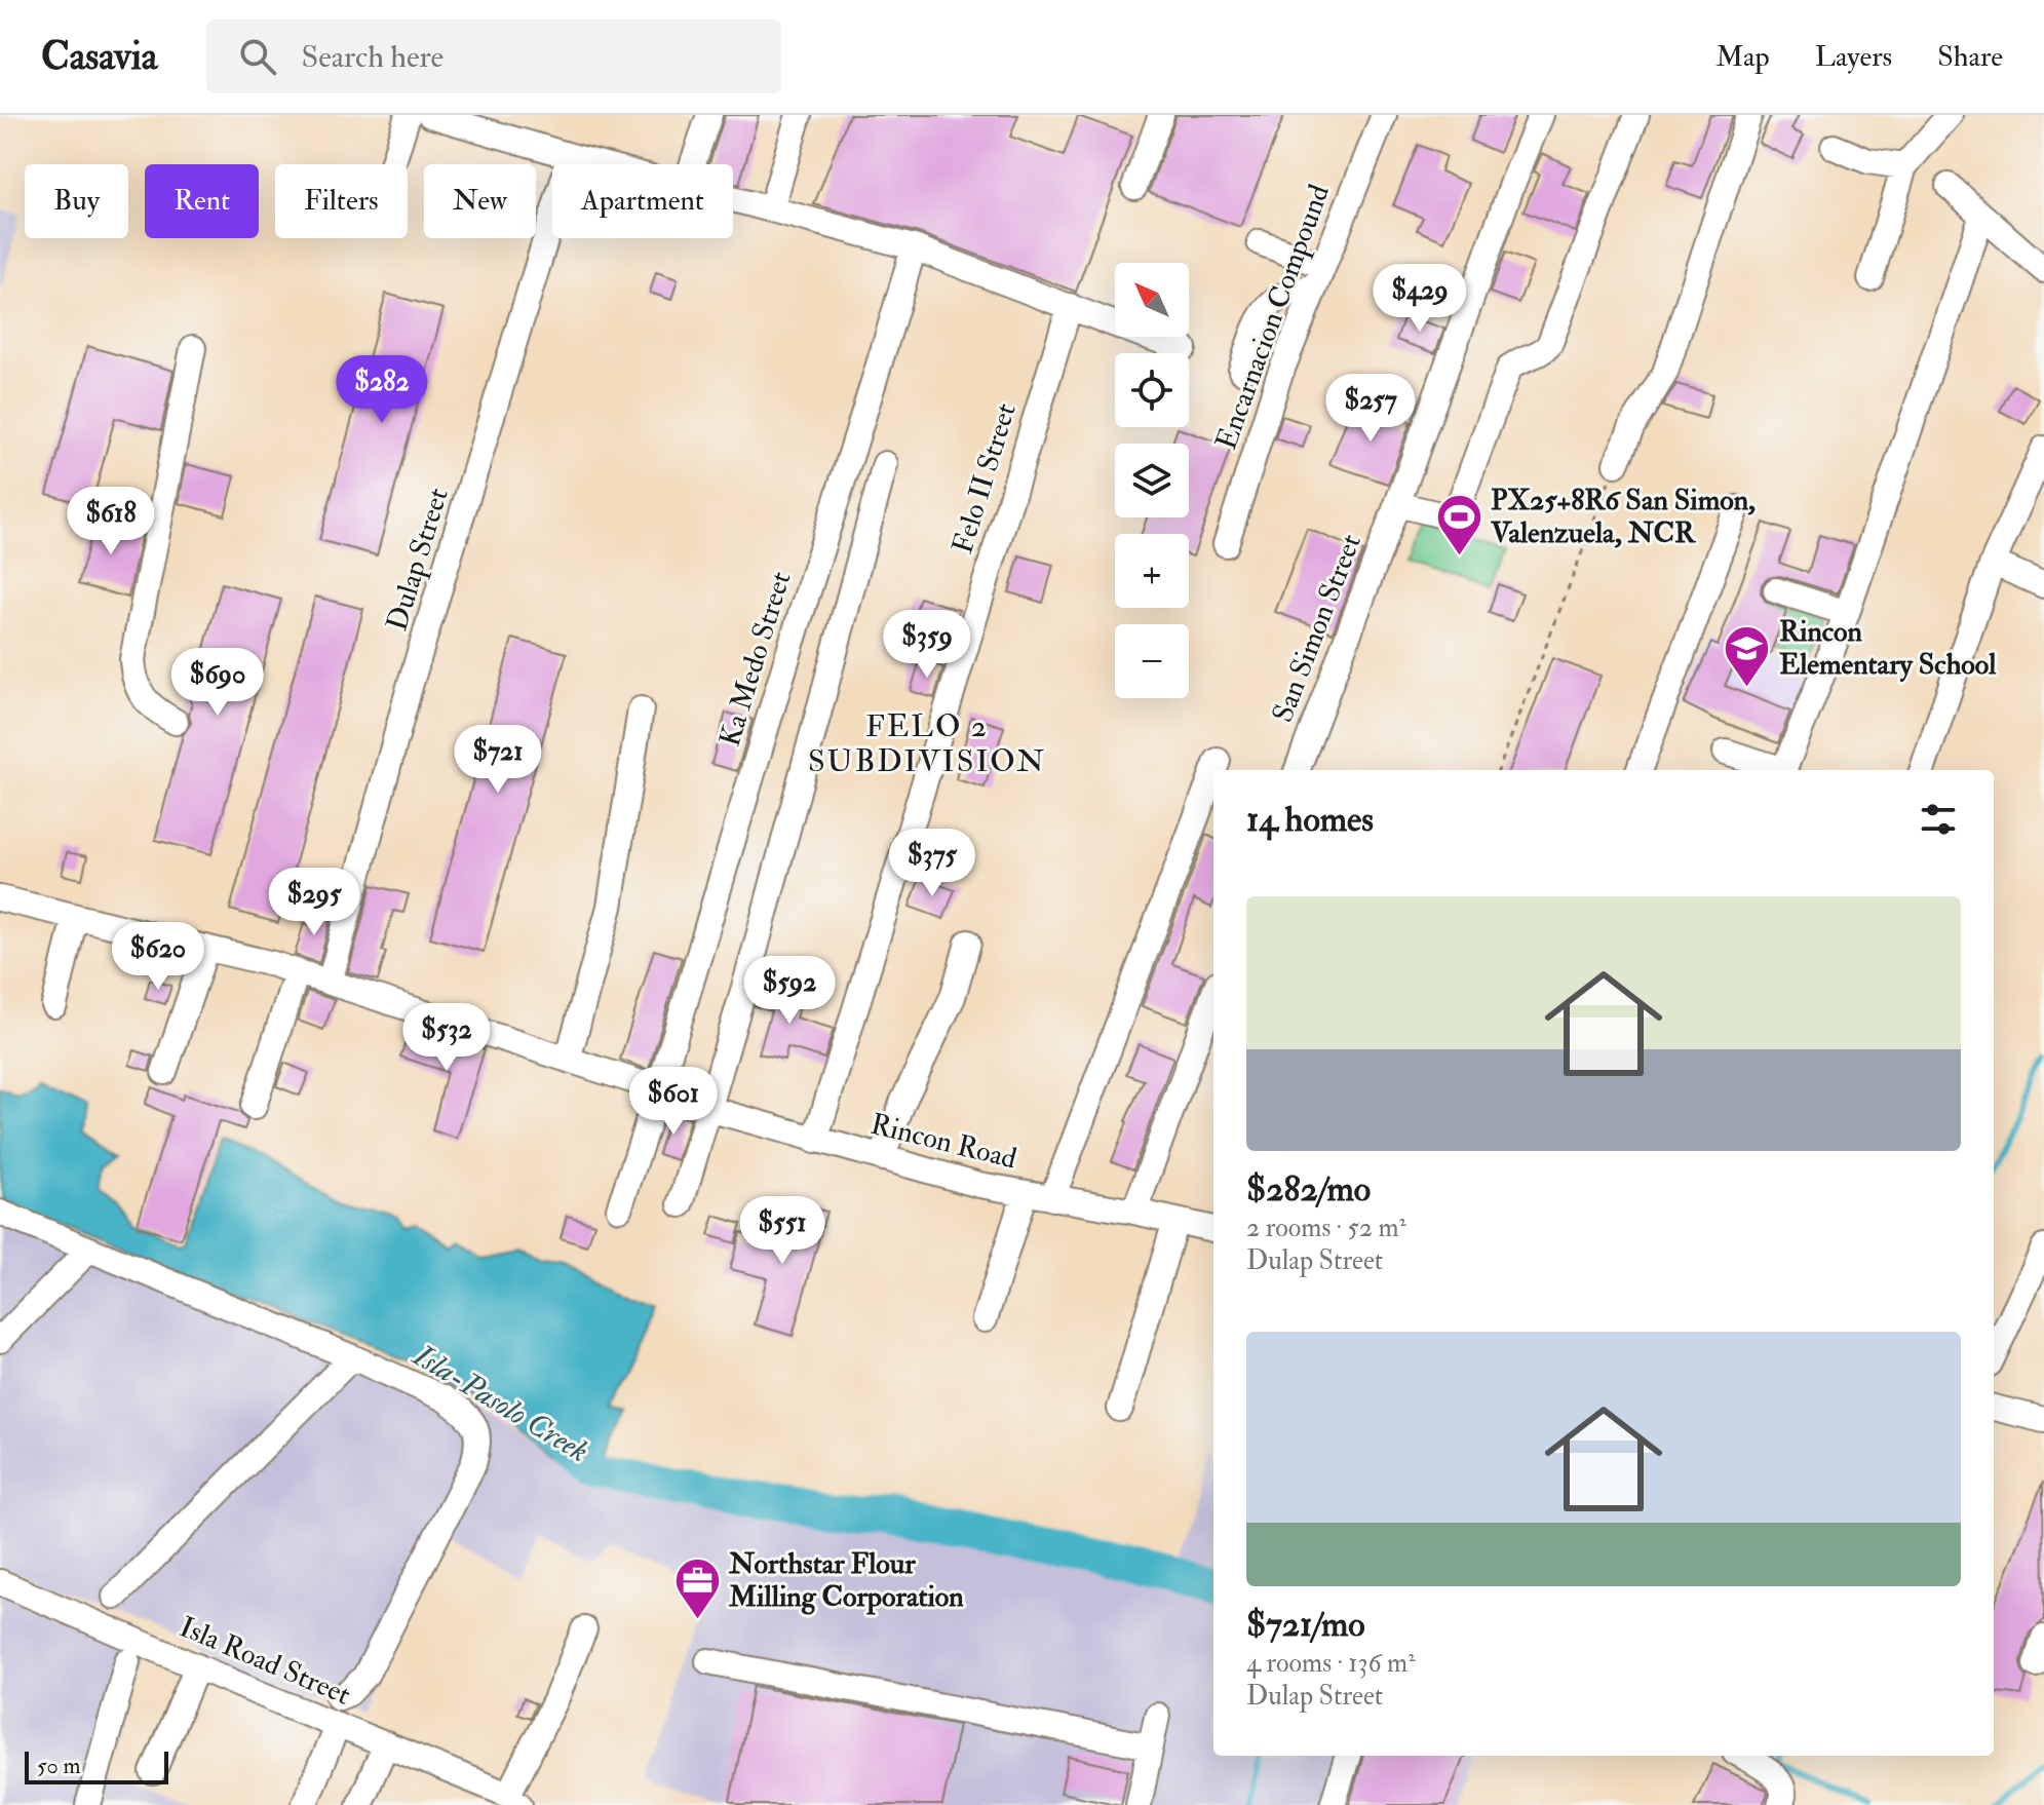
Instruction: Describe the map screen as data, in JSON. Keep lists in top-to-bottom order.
{
  "streets": {
    "street": [
      "Encarnacion Compound",
      "Felo II Street",
      "Dulap Street",
      "San Simon Street",
      "Ka Medo Street",
      "Rincon Road",
      "Isla Road Street"
    ]
  },
  "crossings": [
    ["Felo II Street", "Rincon Road"],
    ["Dulap Street", "Rincon Road"],
    ["Ka Medo Street", "Rincon Road"]
  ],
  "districts": ["FELO 2 SUBDIVISION"],
  "water": ["Isla-Pasolo Creek"],
  "places": {
    "sports": ["PX25+8R6 San Simon, Valenzuela, NCR"],
    "school or university": ["Rincon Elementary School"],
    "office": ["Northstar Flour Milling Corporation"]
  },
  "scale_bar": "50 m",
  "north": "top left",
  "page": {
    "header": "Casavia",
    "search": "Search here",
    "nav": ["Map", "Layers", "Share"],
    "chip": [
      "Buy",
      "Rent",
      "Filters",
      "New",
      "Apartment"
    ],
    "map_buttons": ["+", "−"],
    "price": [
      "$429",
      "$282",
      "$257",
      "$618",
      "$359",
      "$690",
      "$721",
      "$375",
      "$295",
      "$620",
      "$592",
      "$532",
      "$601",
      "$551"
    ],
    "heading": "14 homes",
    "list": [
      {
        "name": "$282/mo",
        "note": "2 rooms · 52 m² · Dulap Street"
      },
      {
        "name": "$721/mo",
        "note": "4 rooms · 136 m² · Dulap Street"
      }
    ],
    "scale": "50 m"
  }
}
